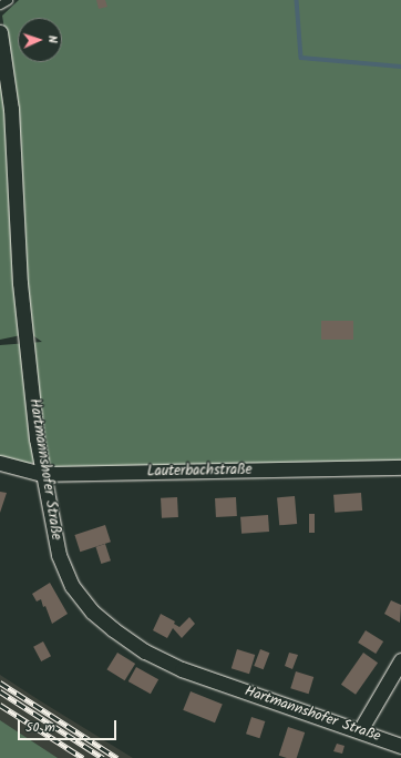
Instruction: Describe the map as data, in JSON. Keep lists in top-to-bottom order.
{
  "streets": {
    "street": ["Hartmannshofer Straße", "Lauterbachstraße"]
  },
  "crossings": [
    ["Hartmannshofer Straße", "Lauterbachstraße"]
  ],
  "scale_bar": "50 m",
  "north": "right"
}
